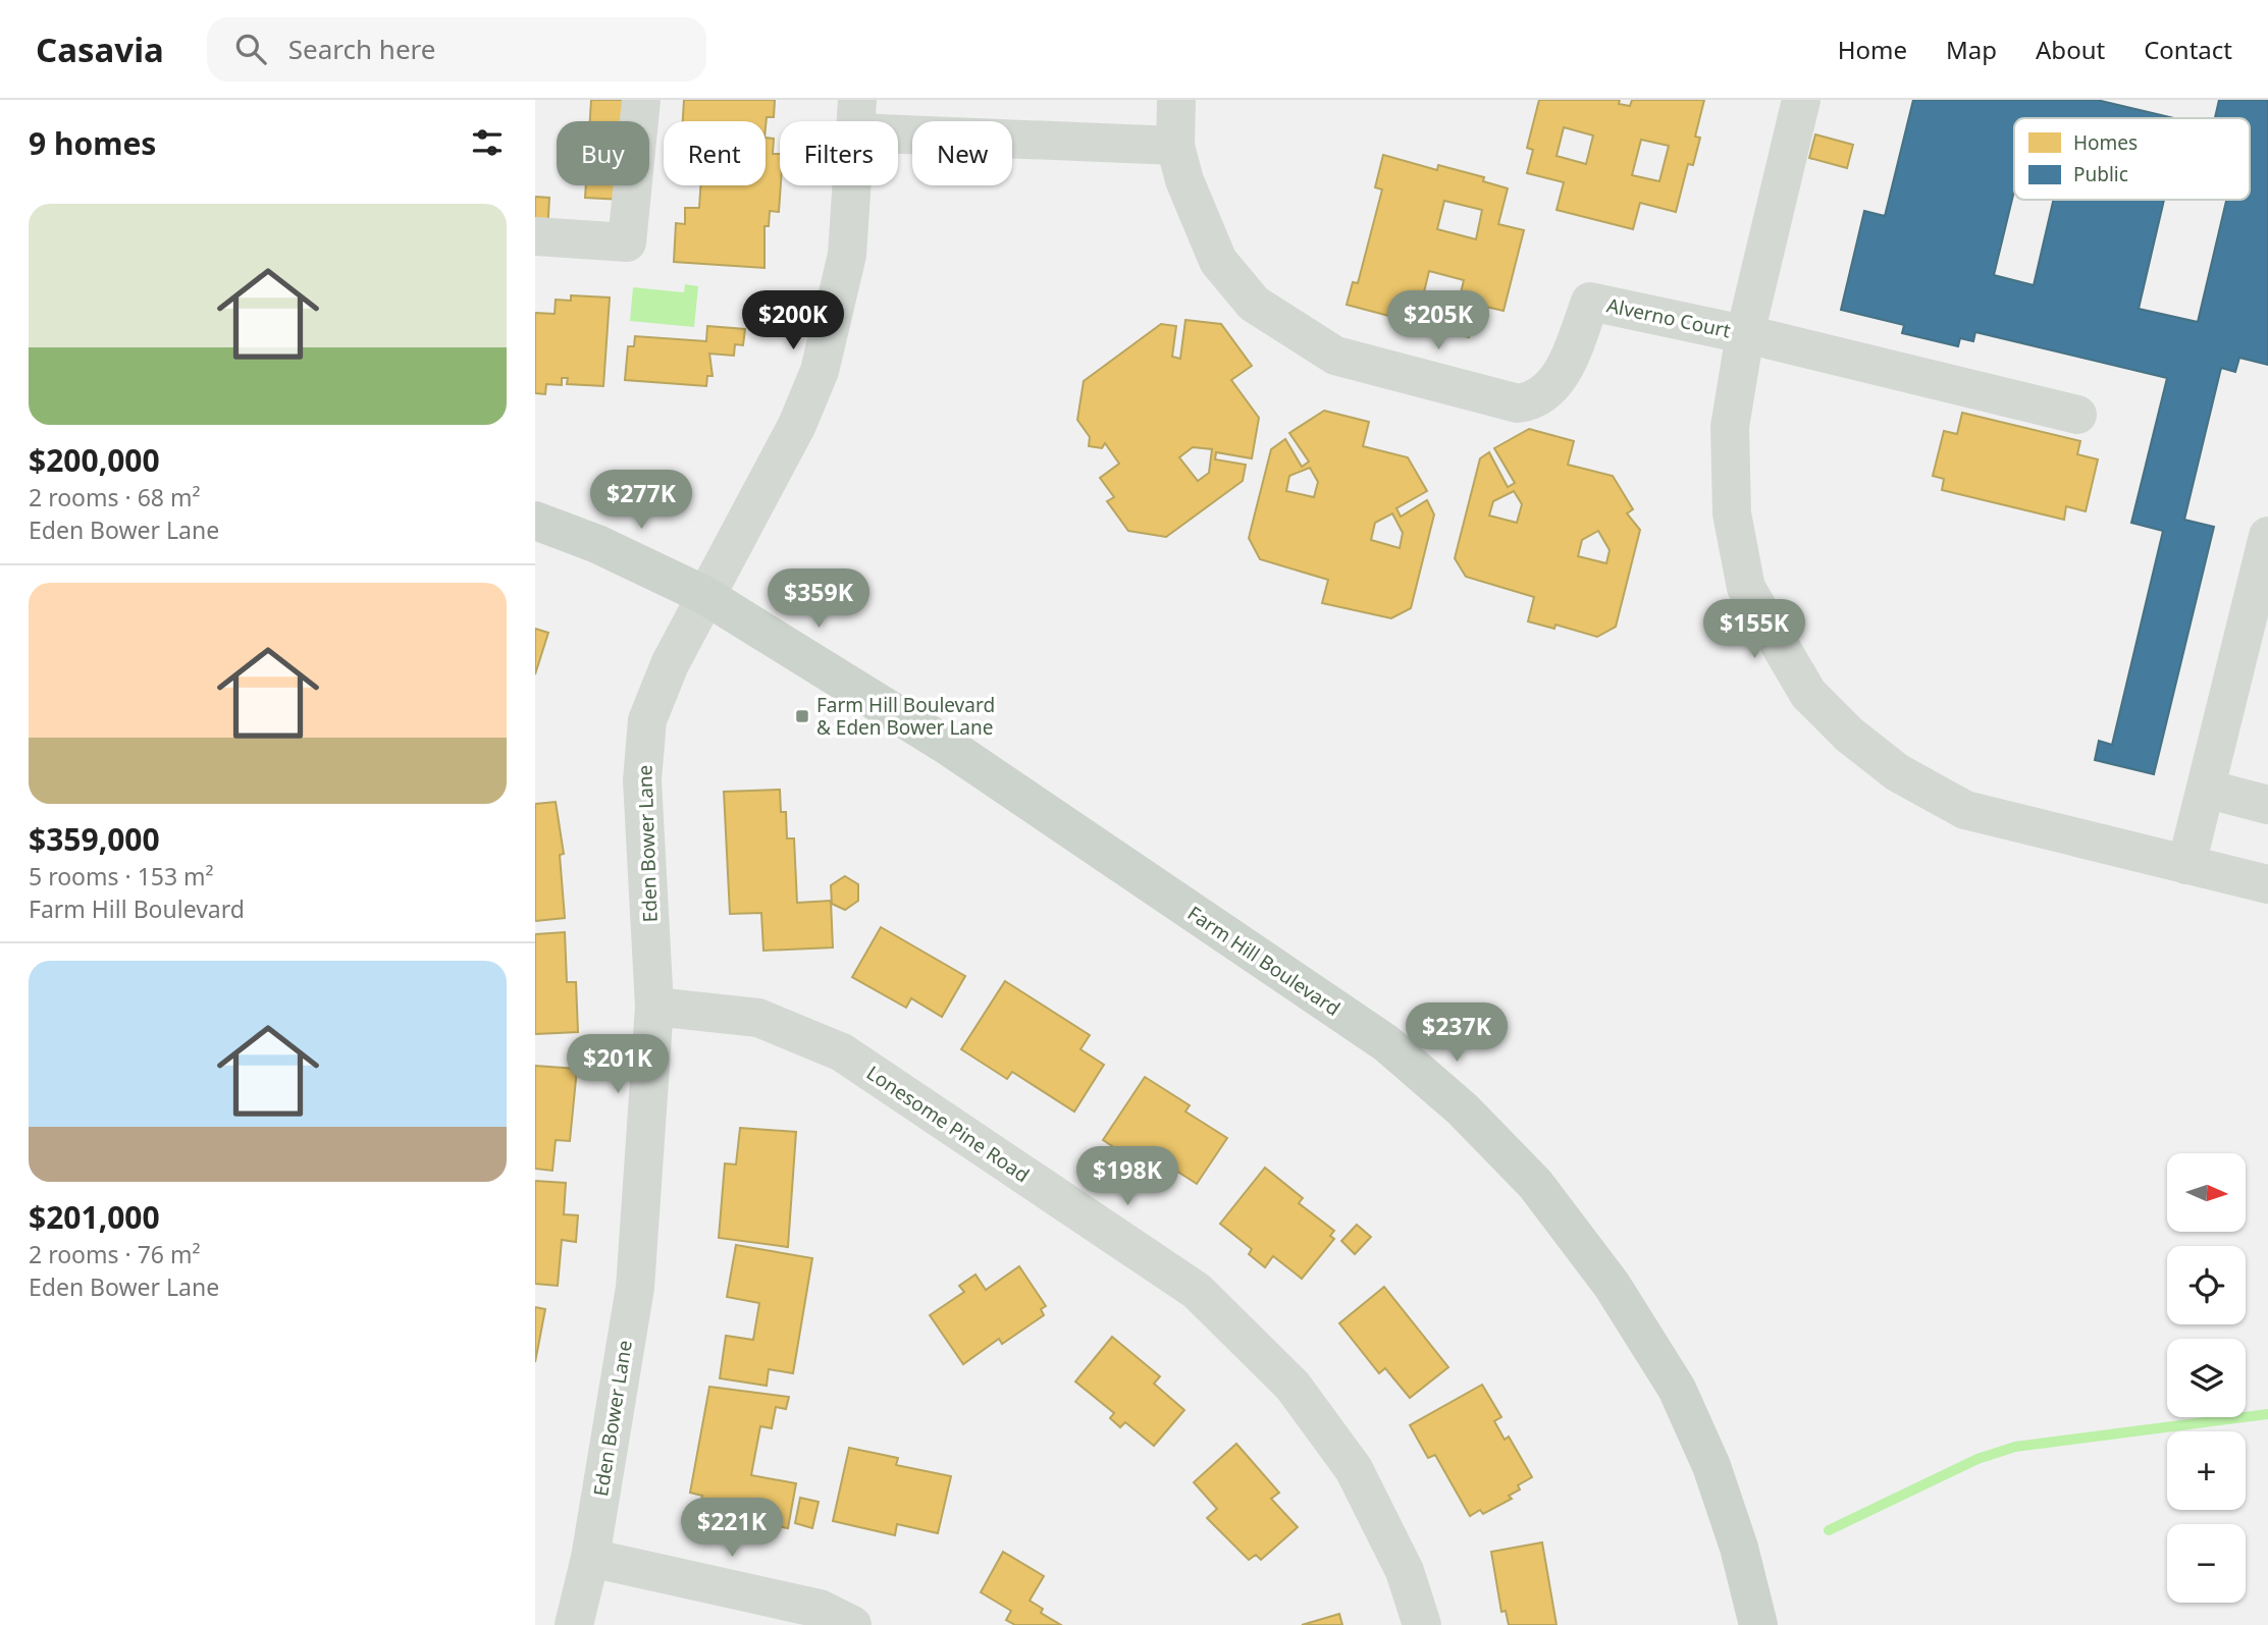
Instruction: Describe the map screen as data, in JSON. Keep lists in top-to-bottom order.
{
  "streets": {
    "main road": ["Farm Hill Boulevard"],
    "street": ["Alverno Court", "Eden Bower Lane", "Lonesome Pine Road"]
  },
  "crossings": [
    ["Eden Bower Lane", "Farm Hill Boulevard"],
    ["Eden Bower Lane", "Lonesome Pine Road"]
  ],
  "places": {
    "transit": ["Farm Hill Boulevard & Eden Bower Lane"]
  },
  "legend": ["Homes", "Public"],
  "north": "right",
  "page": {
    "header": "Casavia",
    "search": "Search here",
    "nav": [
      "Home",
      "Map",
      "About",
      "Contact"
    ],
    "heading": "9 homes",
    "chip": [
      "Buy",
      "Rent",
      "Filters",
      "New"
    ],
    "list": [
      {
        "name": "$200,000",
        "note": "2 rooms · 68 m² · Eden Bower Lane"
      },
      {
        "name": "$359,000",
        "note": "5 rooms · 153 m² · Farm Hill Boulevard"
      },
      {
        "name": "$201,000",
        "note": "2 rooms · 76 m² · Eden Bower Lane"
      }
    ],
    "price": [
      "$200K",
      "$205K",
      "$277K",
      "$359K",
      "$155K",
      "$237K",
      "$201K",
      "$198K",
      "$221K"
    ],
    "map_buttons": ["+", "−"]
  }
}
